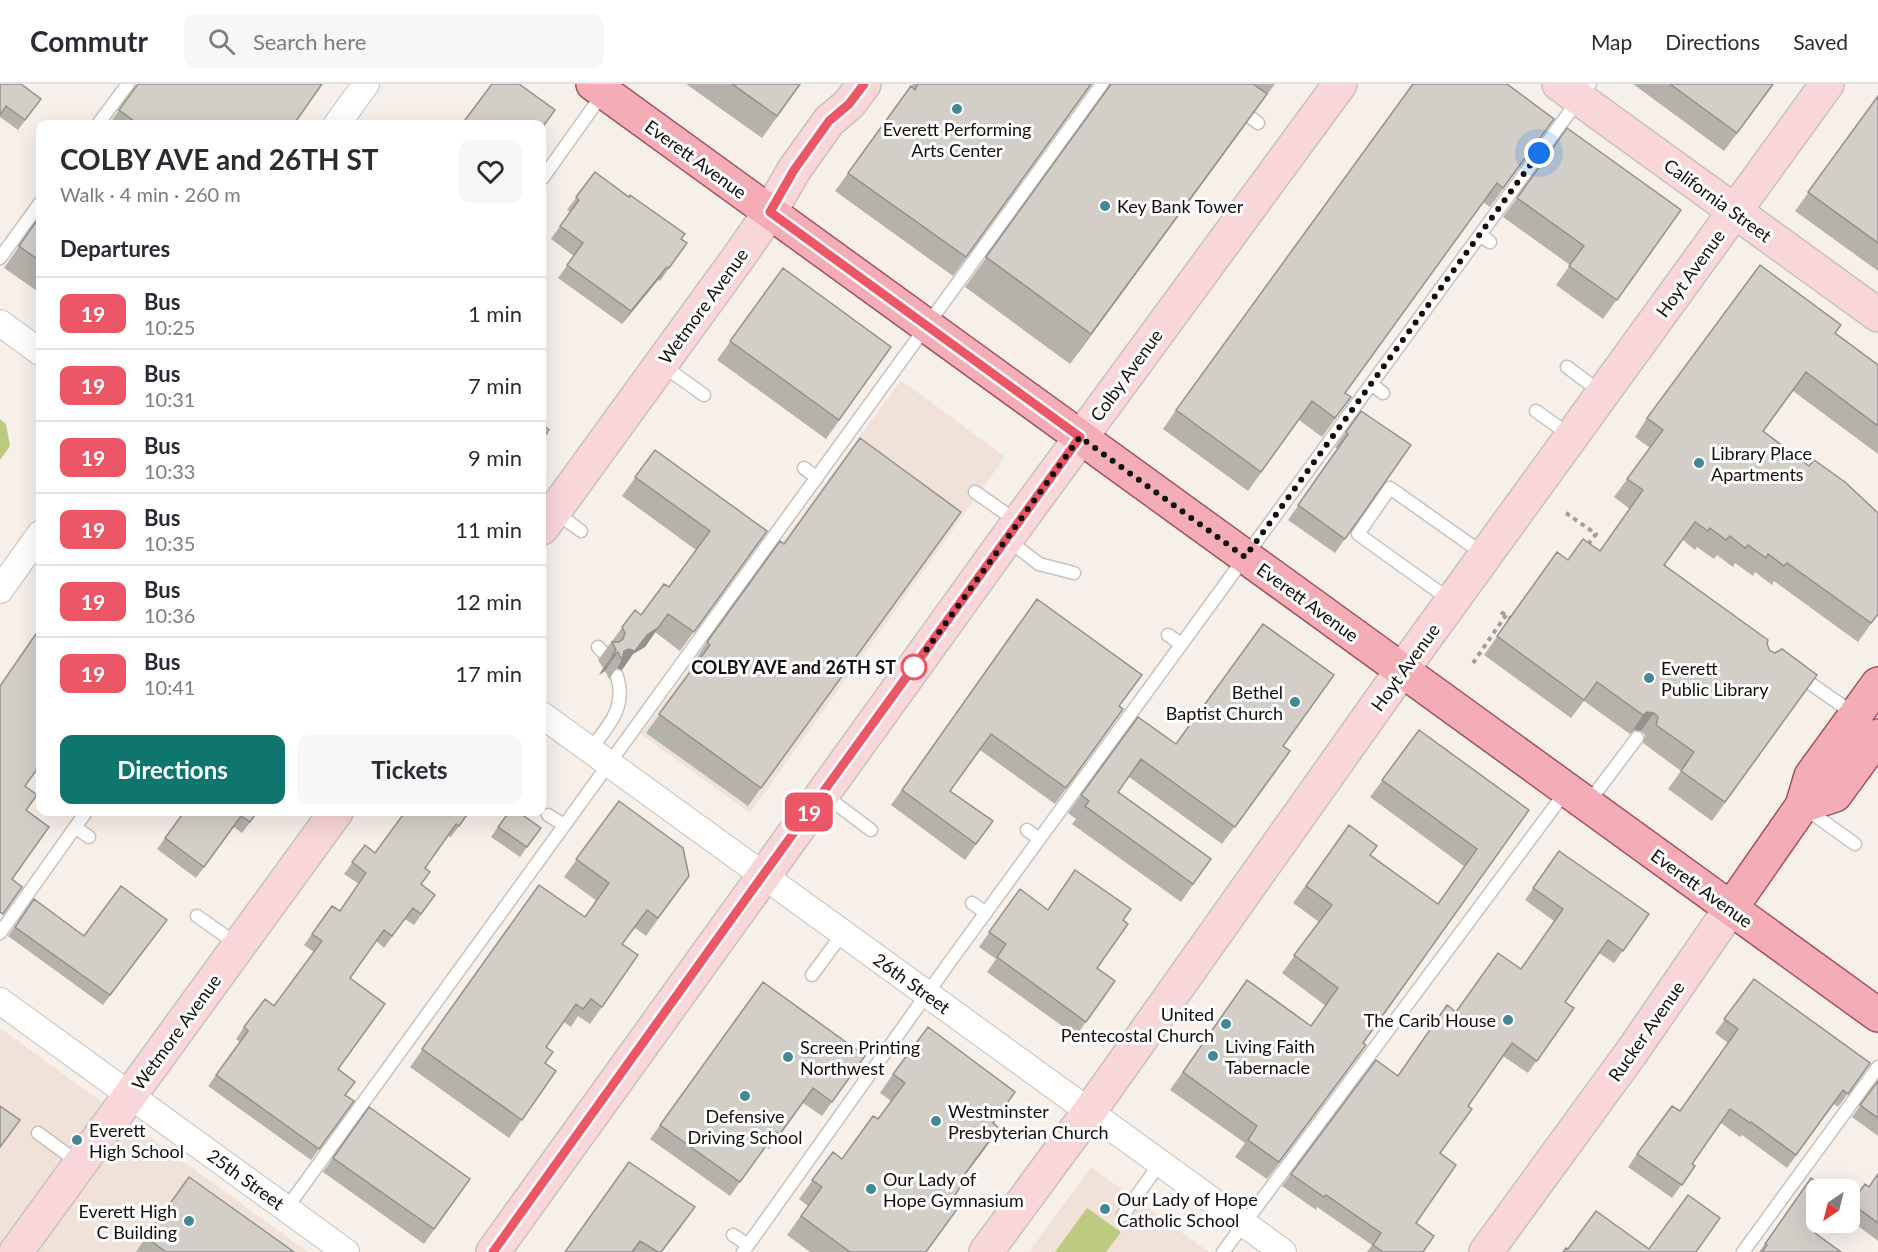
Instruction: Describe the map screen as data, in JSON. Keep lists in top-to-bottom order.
{
  "streets": {
    "main road": ["Everett Avenue", "Rucker Avenue"],
    "street": [
      "California Street",
      "Hoyt Avenue",
      "Wetmore Avenue",
      "Colby Avenue",
      "26th Street",
      "25th Street"
    ]
  },
  "crossings": [
    ["Everett Avenue", "Hoyt Avenue"],
    ["Everett Avenue", "Wetmore Avenue"],
    ["Everett Avenue", "Colby Avenue"],
    ["Everett Avenue", "Rucker Avenue"],
    ["California Street", "Hoyt Avenue"],
    ["Hoyt Avenue", "26th Street"],
    ["Wetmore Avenue", "25th Street"],
    ["Colby Avenue", "26th Street"]
  ],
  "places": [
    "Everett Performing Arts Center",
    "Key Bank Tower",
    "Library Place Apartments",
    "COLBY AVE and 26TH ST",
    "Everett Public Library",
    "Bethel Baptist Church",
    "The Carib House",
    "United Pentecostal Church",
    "Living Faith Tabernacle",
    "Screen Printing Northwest",
    "Defensive Driving School",
    "Westminster Presbyterian Church",
    "Everett High School",
    "Our Lady of Hope Gymnasium",
    "Our Lady of Hope Catholic School",
    "Everett High C Building"
  ],
  "lines": ["bus line 19"],
  "north": "bottom left",
  "page": {
    "header": "Commutr",
    "search": "Search here",
    "nav": ["Map", "Directions", "Saved"],
    "on_map": "19",
    "heading": [
      ["COLBY AVE and 26TH ST", "Walk · 4 min · 260 m"],
      "Departures"
    ],
    "list": [
      {
        "mark": "19",
        "name": "Bus",
        "note": "10:25",
        "value": "1 min"
      },
      {
        "mark": "19",
        "name": "Bus",
        "note": "10:31",
        "value": "7 min"
      },
      {
        "mark": "19",
        "name": "Bus",
        "note": "10:33",
        "value": "9 min"
      },
      {
        "mark": "19",
        "name": "Bus",
        "note": "10:35",
        "value": "11 min"
      },
      {
        "mark": "19",
        "name": "Bus",
        "note": "10:36",
        "value": "12 min"
      },
      {
        "mark": "19",
        "name": "Bus",
        "note": "10:41",
        "value": "17 min"
      }
    ],
    "buttons": ["Directions", "Tickets"]
  }
}
